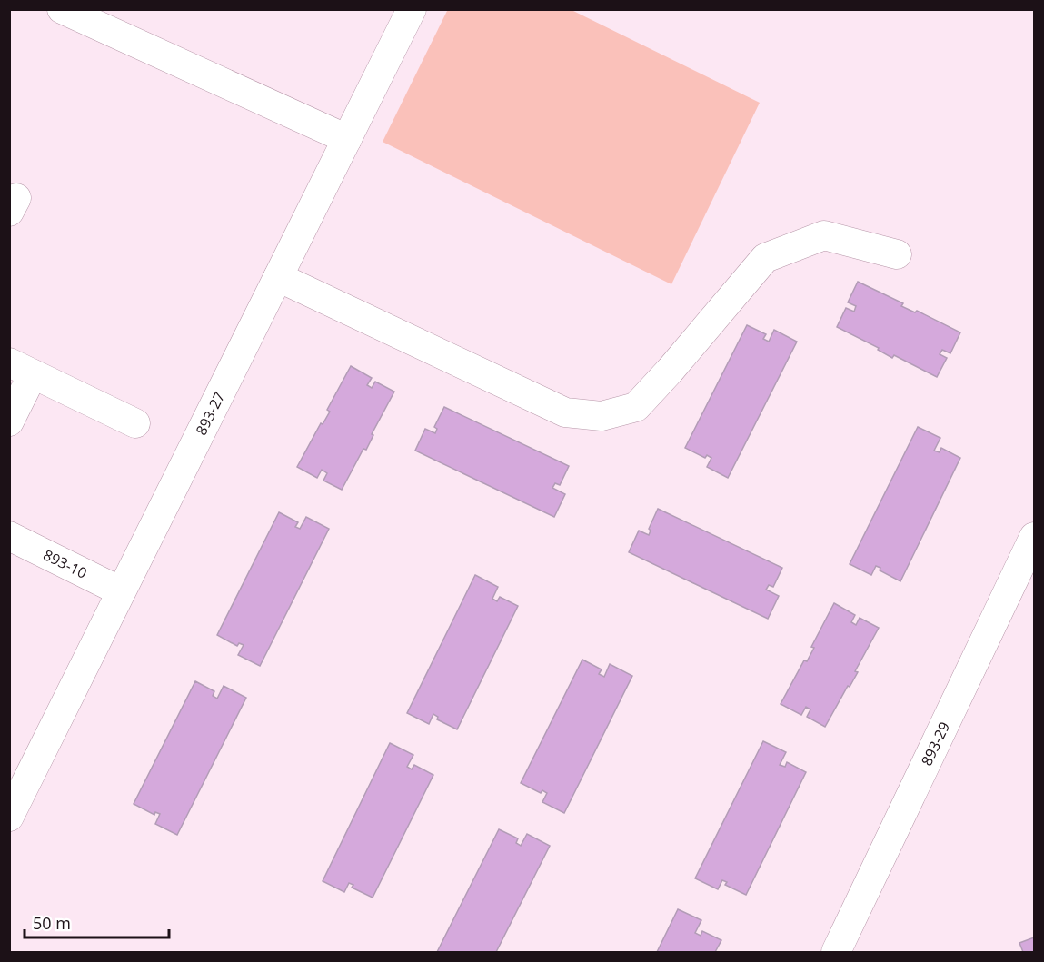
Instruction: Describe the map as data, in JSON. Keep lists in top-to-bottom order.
{
  "streets": {
    "street": ["893-27", "893-10", "893-29"]
  },
  "crossings": [
    ["893-27", "893-10"]
  ],
  "scale_bar": "50 m"
}
